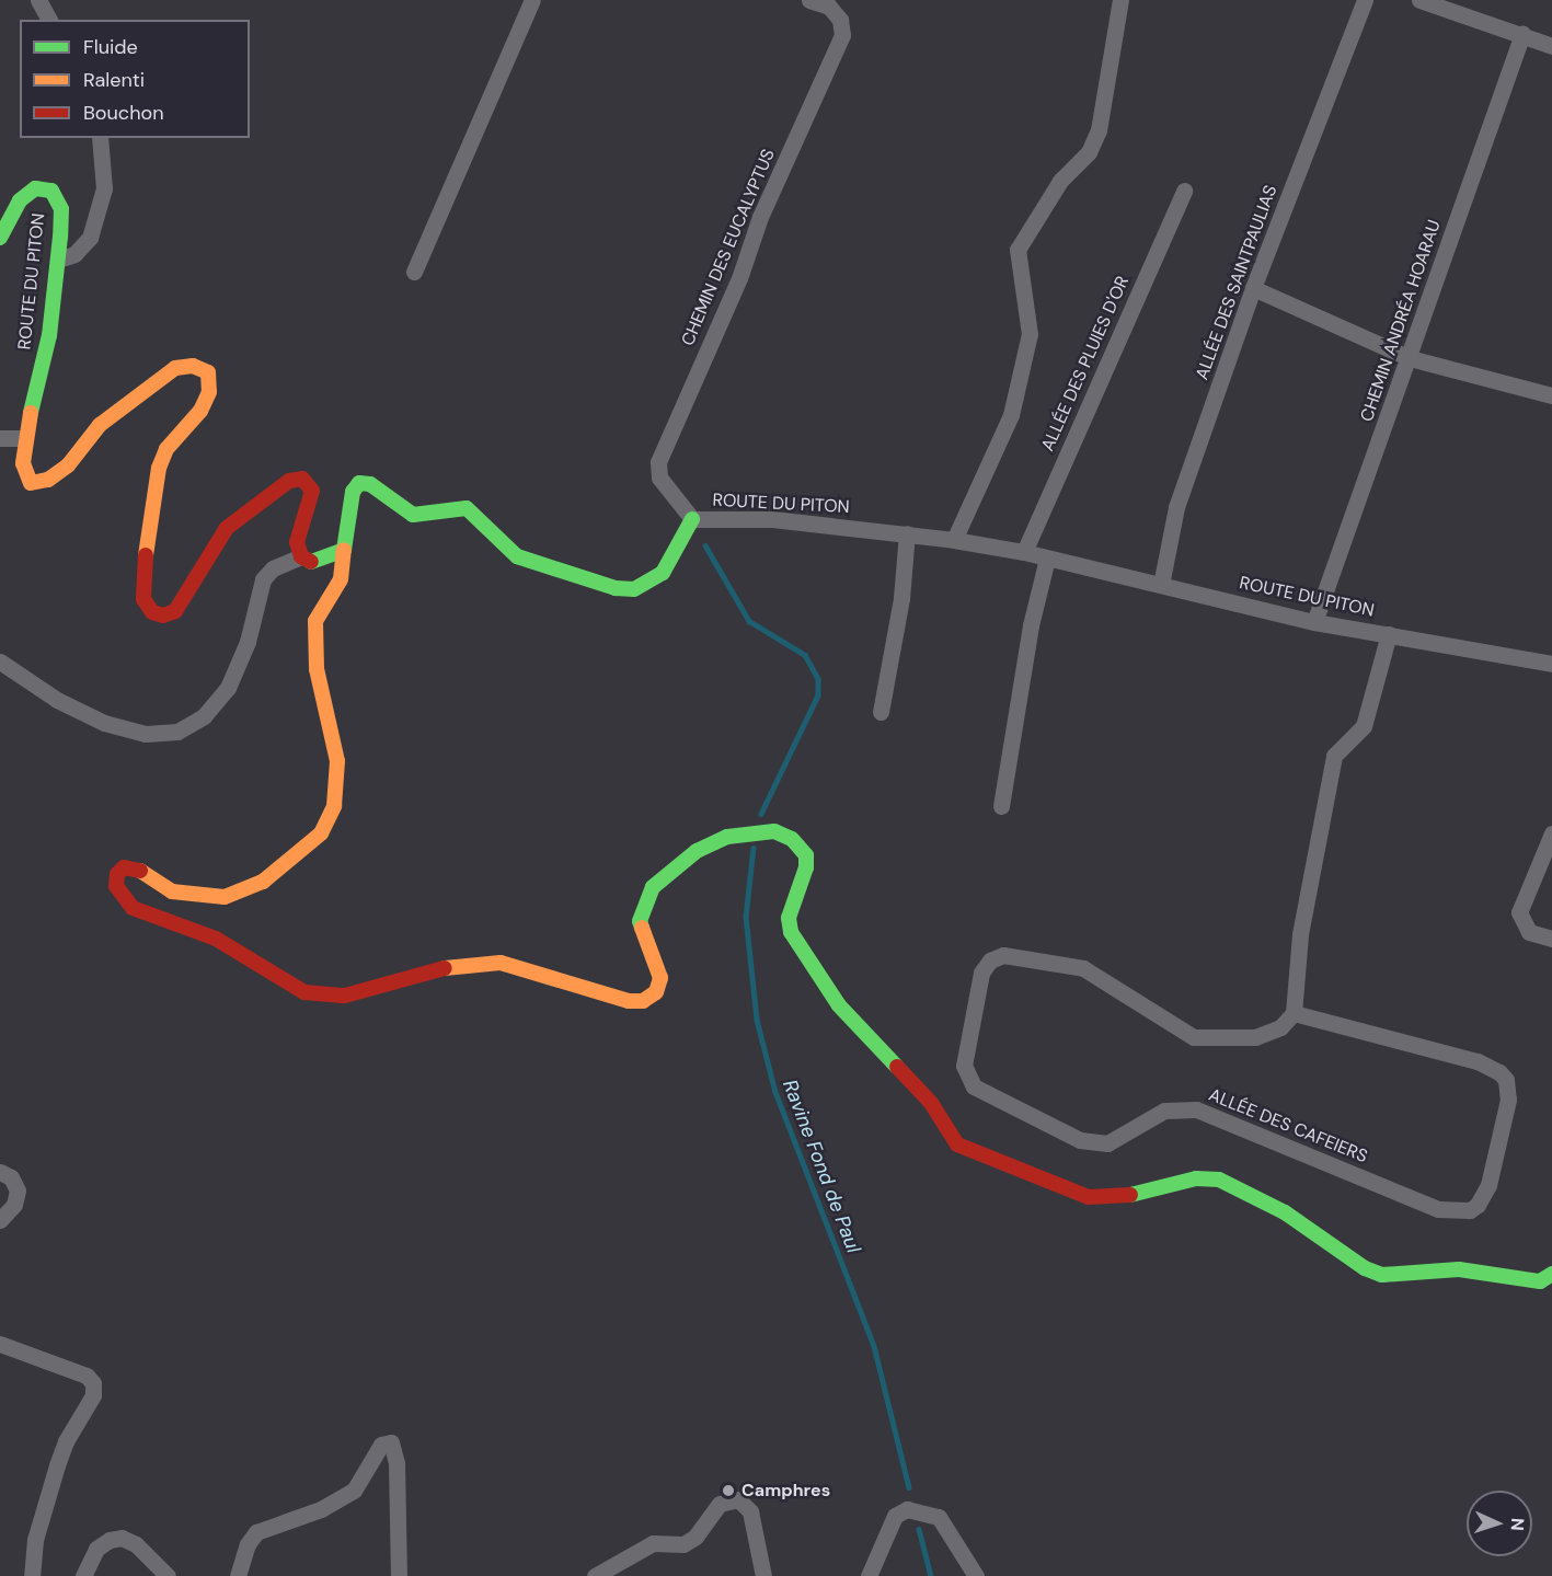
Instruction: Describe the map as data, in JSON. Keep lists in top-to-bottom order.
{
  "streets": {
    "street": [
      "CHEMIN DES EUCALYPTUS",
      "ROUTE DU PITON",
      "ALLÉE DES SAINTPAULIAS",
      "CHEMIN ANDRÉA HOARAU",
      "ALLÉE DES PLUIES D'OR",
      "ALLÉE DES CAFEIERS"
    ]
  },
  "crossings": [
    ["CHEMIN DES EUCALYPTUS", "ROUTE DU PITON"],
    ["ROUTE DU PITON", "ALLÉE DES SAINTPAULIAS"],
    ["ROUTE DU PITON", "CHEMIN ANDRÉA HOARAU"],
    ["ROUTE DU PITON", "ALLÉE DES PLUIES D'OR"]
  ],
  "water": ["Ravine Fond de Paul"],
  "places": ["Camphres"],
  "legend": ["Fluide", "Ralenti", "Bouchon"],
  "north": "right"
}
